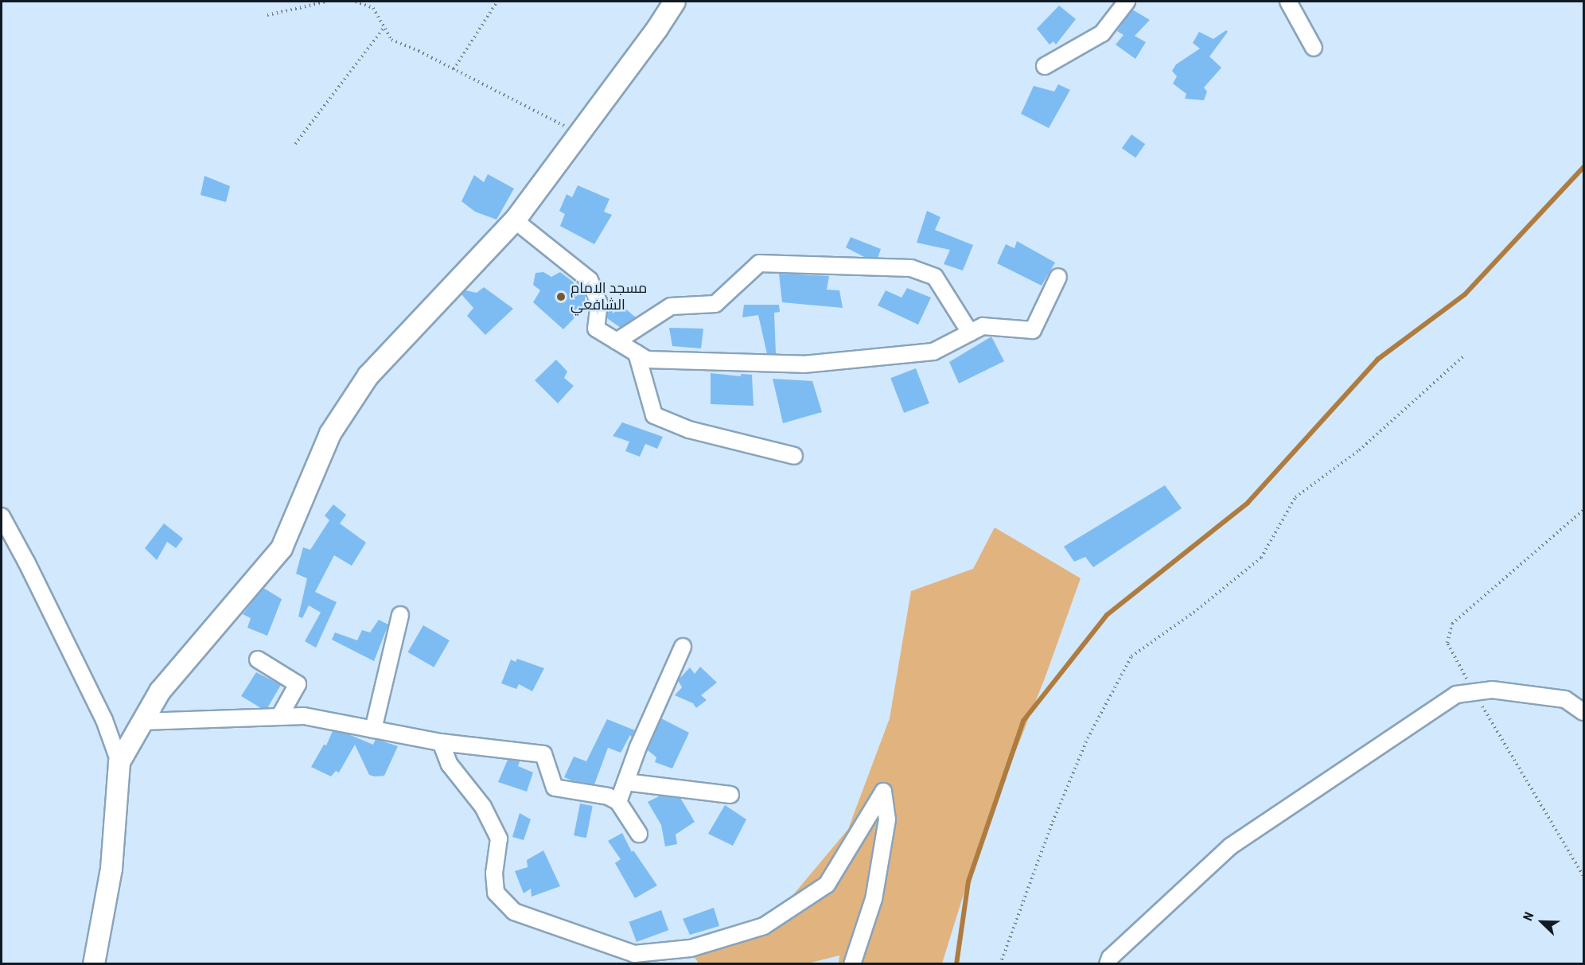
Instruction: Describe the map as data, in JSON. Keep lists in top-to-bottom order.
{
  "places": ["مسجد الامام الشافعي"],
  "north": "top left"
}
